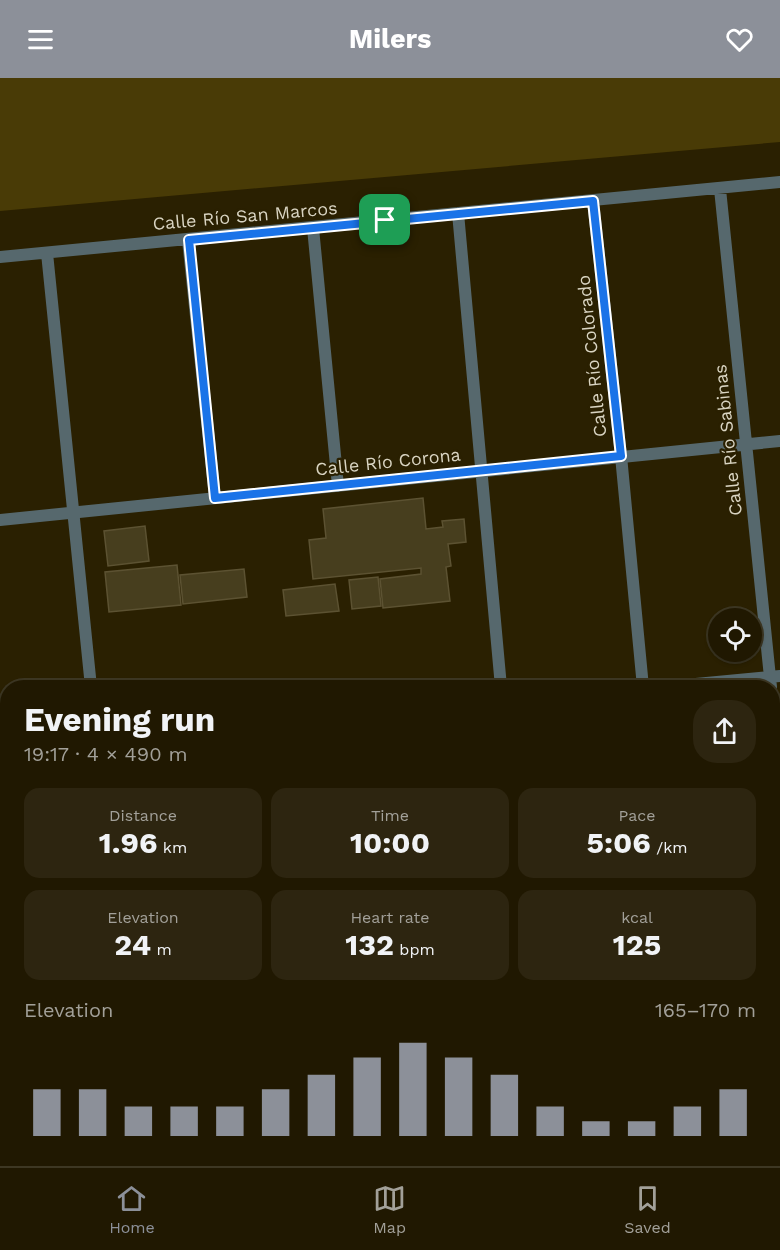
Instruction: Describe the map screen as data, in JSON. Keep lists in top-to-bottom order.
{
  "streets": {
    "street": [
      "Calle Río San Marcos",
      "Calle Río Colorado",
      "Calle Río Sabinas",
      "Calle Río Corona"
    ]
  },
  "crossings": [
    ["Calle Río San Marcos", "Calle Río Colorado"],
    ["Calle Río San Marcos", "Calle Río Sabinas"],
    ["Calle Río Colorado", "Calle Río Corona"],
    ["Calle Río Sabinas", "Calle Río Corona"]
  ],
  "page": {
    "header": "Milers",
    "heading": ["Evening run", "19:17 · 4 × 490 m"],
    "stats": [
      ["Distance", "1.96 km"],
      ["Time", "10:00"],
      ["Pace", "5:06 /km"],
      ["Elevation", "24 m"],
      ["Heart rate", "132 bpm"],
      ["kcal", "125"]
    ],
    "chart": ["Elevation", "165–170 m"],
    "tabs": ["Home", "Map", "Saved"]
  }
}
